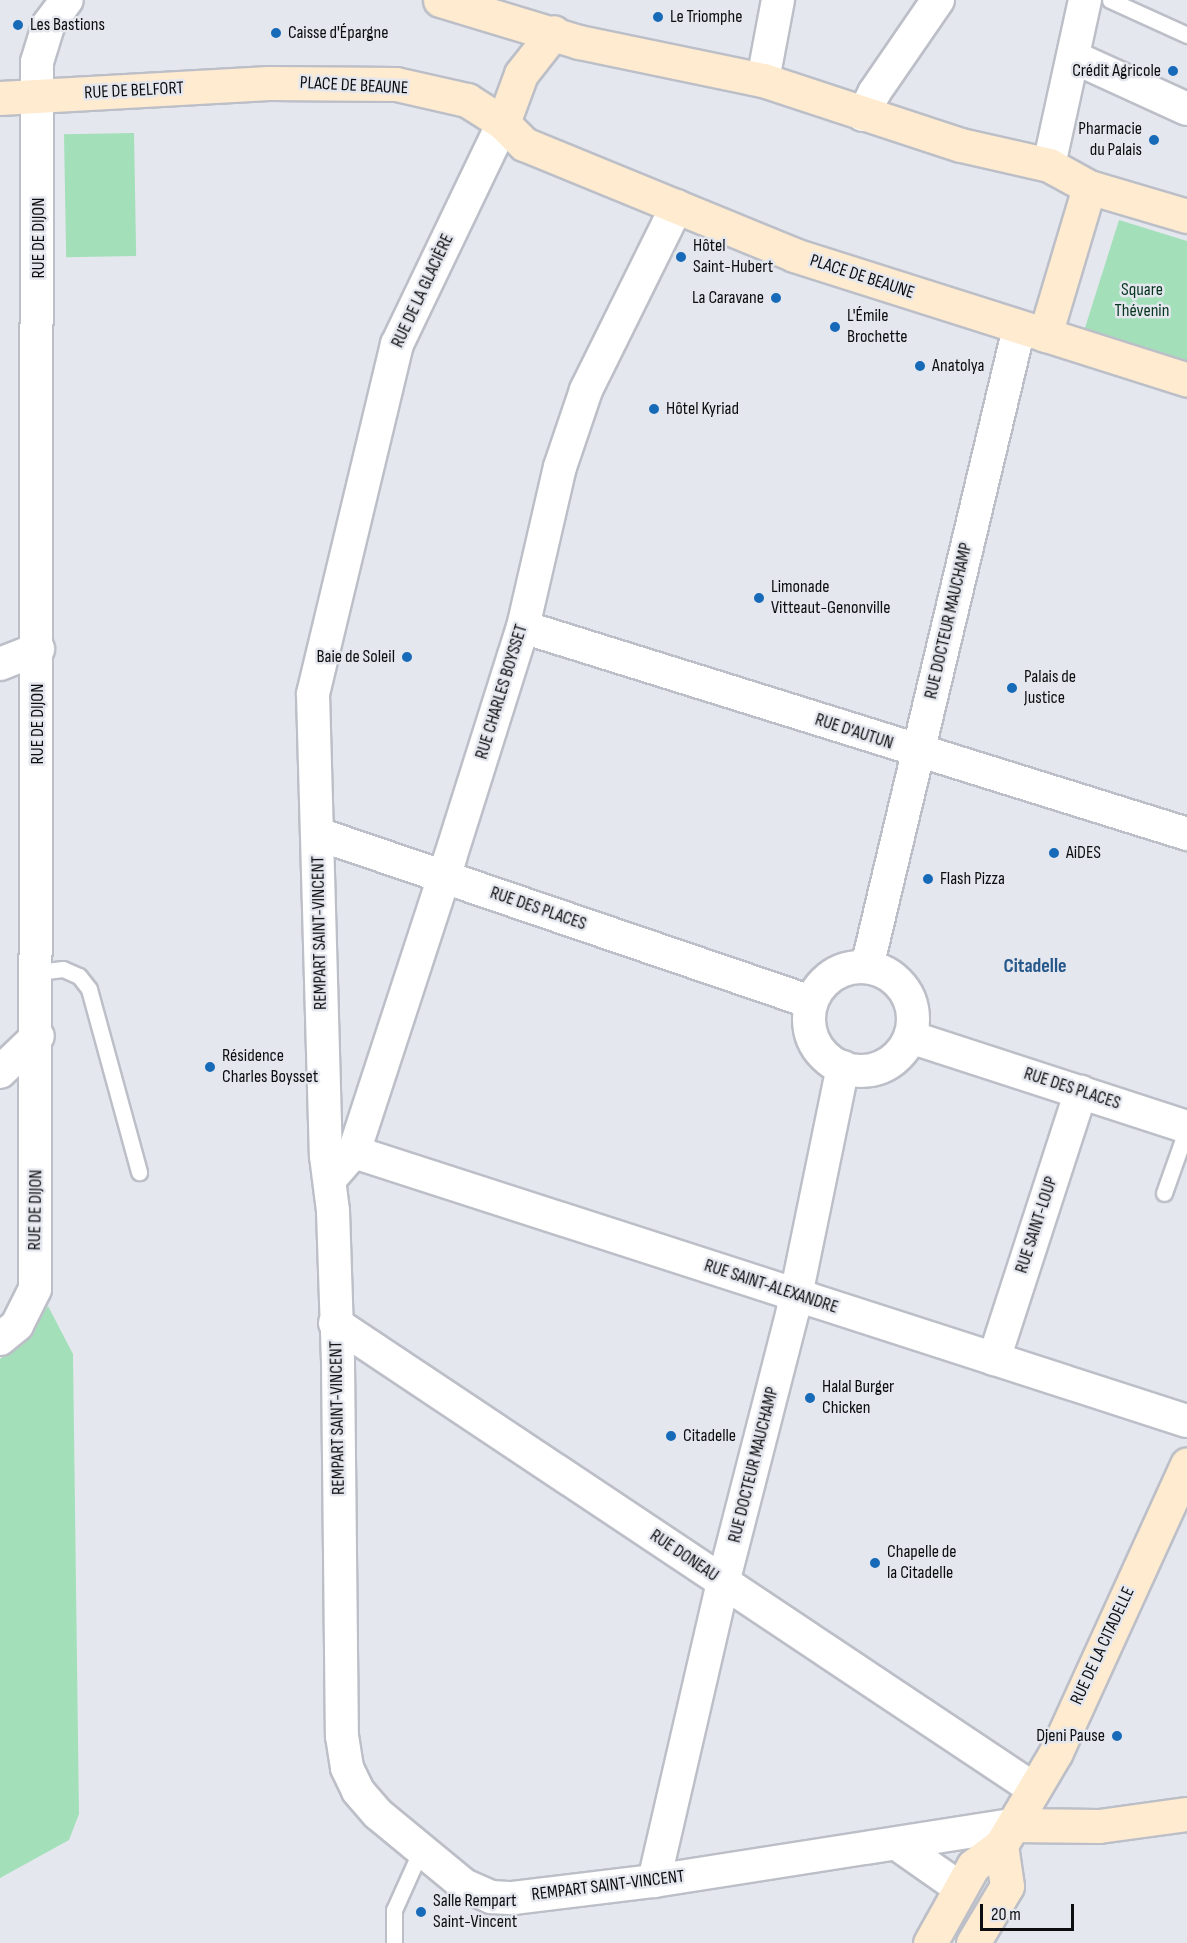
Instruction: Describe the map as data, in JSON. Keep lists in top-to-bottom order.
{
  "streets": {
    "main road": ["PLACE DE BEAUNE", "RUE DE BELFORT", "RUE DE LA CITADELLE"],
    "street": [
      "RUE DE DIJON",
      "RUE DE LA GLACIÈRE",
      "RUE DOCTEUR MAUCHAMP",
      "RUE CHARLES BOYSSET",
      "RUE D'AUTUN",
      "RUE DES PLACES",
      "REMPART SAINT-VINCENT",
      "RUE SAINT-LOUP",
      "RUE SAINT-ALEXANDRE",
      "RUE DONEAU"
    ]
  },
  "crossings": [
    ["PLACE DE BEAUNE", "RUE DE BELFORT"],
    ["PLACE DE BEAUNE", "RUE DE LA GLACIÈRE"],
    ["PLACE DE BEAUNE", "RUE DOCTEUR MAUCHAMP"],
    ["PLACE DE BEAUNE", "RUE CHARLES BOYSSET"],
    ["RUE DE BELFORT", "RUE DE DIJON"],
    ["RUE DE LA GLACIÈRE", "REMPART SAINT-VINCENT"],
    ["RUE DOCTEUR MAUCHAMP", "RUE D'AUTUN"],
    ["RUE DOCTEUR MAUCHAMP", "RUE DES PLACES"],
    ["RUE DOCTEUR MAUCHAMP", "REMPART SAINT-VINCENT"],
    ["RUE DOCTEUR MAUCHAMP", "RUE SAINT-ALEXANDRE"],
    ["RUE DOCTEUR MAUCHAMP", "RUE DONEAU"],
    ["RUE CHARLES BOYSSET", "RUE D'AUTUN"],
    ["RUE CHARLES BOYSSET", "RUE DES PLACES"],
    ["RUE CHARLES BOYSSET", "REMPART SAINT-VINCENT"],
    ["RUE CHARLES BOYSSET", "RUE SAINT-ALEXANDRE"],
    ["RUE DES PLACES", "REMPART SAINT-VINCENT"],
    ["RUE DES PLACES", "RUE SAINT-LOUP"],
    ["REMPART SAINT-VINCENT", "RUE DONEAU"],
    ["REMPART SAINT-VINCENT", "RUE DE LA CITADELLE"],
    ["RUE SAINT-LOUP", "RUE SAINT-ALEXANDRE"],
    ["RUE DONEAU", "RUE DE LA CITADELLE"]
  ],
  "districts": ["Citadelle"],
  "parks": ["Square Thévenin"],
  "places": [
    "Le Triomphe",
    "Les Bastions",
    "Caisse d'Épargne",
    "Crédit Agricole",
    "Pharmacie du Palais",
    "Hôtel Saint-Hubert",
    "La Caravane",
    "L'Émile Brochette",
    "Anatolya",
    "Hôtel Kyriad",
    "Limonade Vitteaut-Genonville",
    "Baie de Soleil",
    "Palais de Justice",
    "AiDES",
    "Flash Pizza",
    "Résidence Charles Boysset",
    "Halal Burger Chicken",
    "Citadelle",
    "Chapelle de la Citadelle",
    "Djeni Pause",
    "Salle Rempart Saint-Vincent"
  ],
  "scale_bar": "20 m"
}
